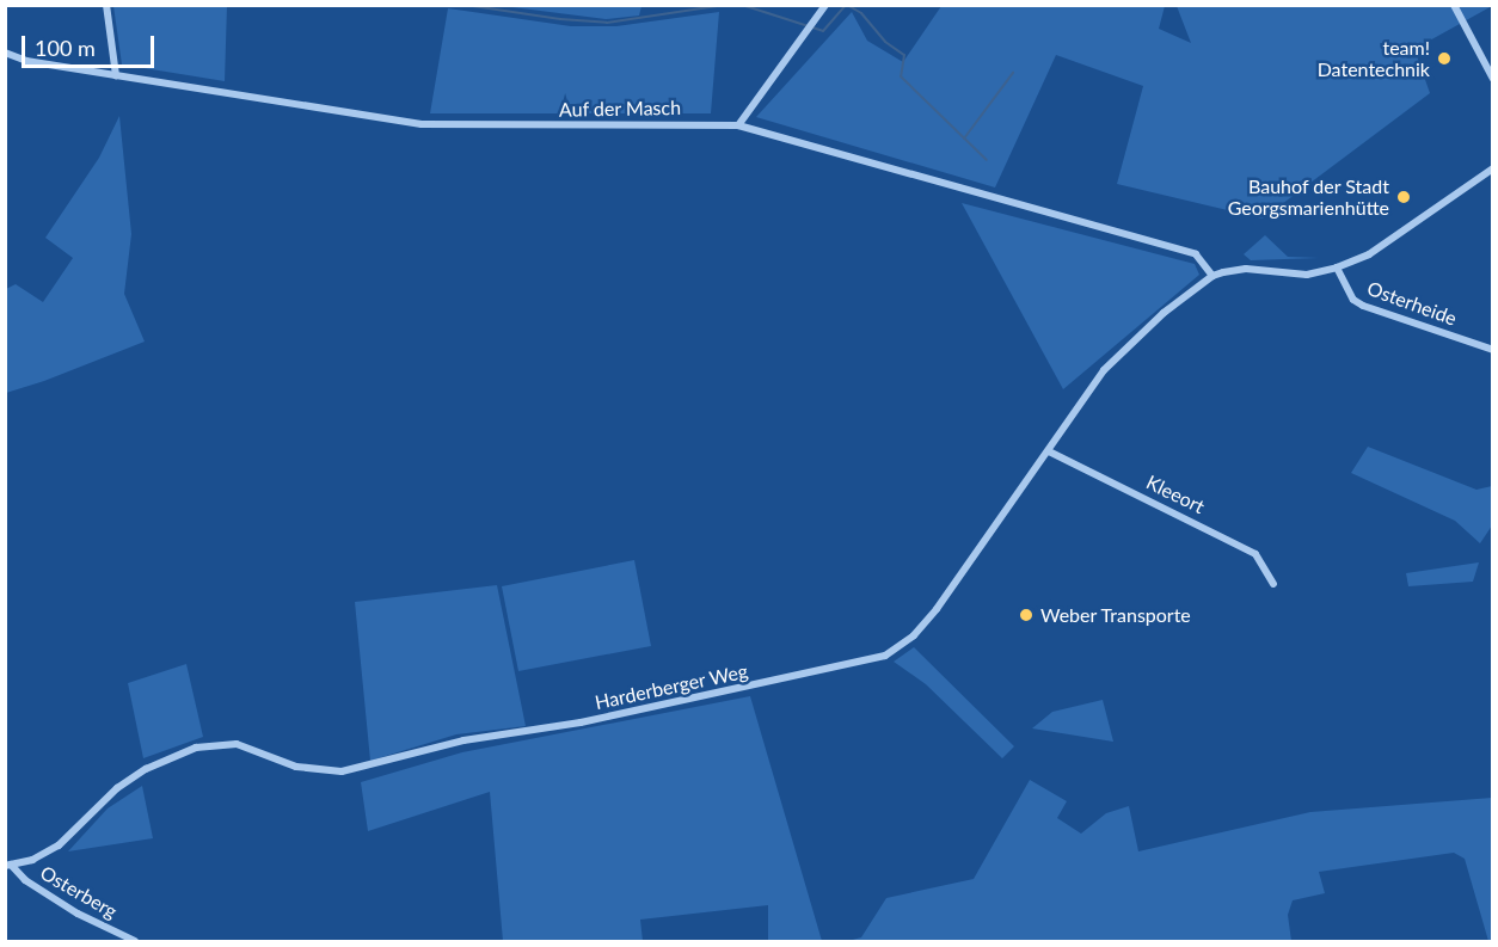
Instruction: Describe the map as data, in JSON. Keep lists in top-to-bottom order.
{
  "streets": {
    "street": [
      "Auf der Masch",
      "Osterheide",
      "Kleeort",
      "Harderberger Weg",
      "Osterberg"
    ]
  },
  "crossings": [
    ["Auf der Masch", "Harderberger Weg"],
    ["Kleeort", "Harderberger Weg"],
    ["Harderberger Weg", "Osterberg"]
  ],
  "places": ["team! Datentechnik", "Bauhof der Stadt Georgsmarienhütte", "Weber Transporte"],
  "scale_bar": "100 m"
}
